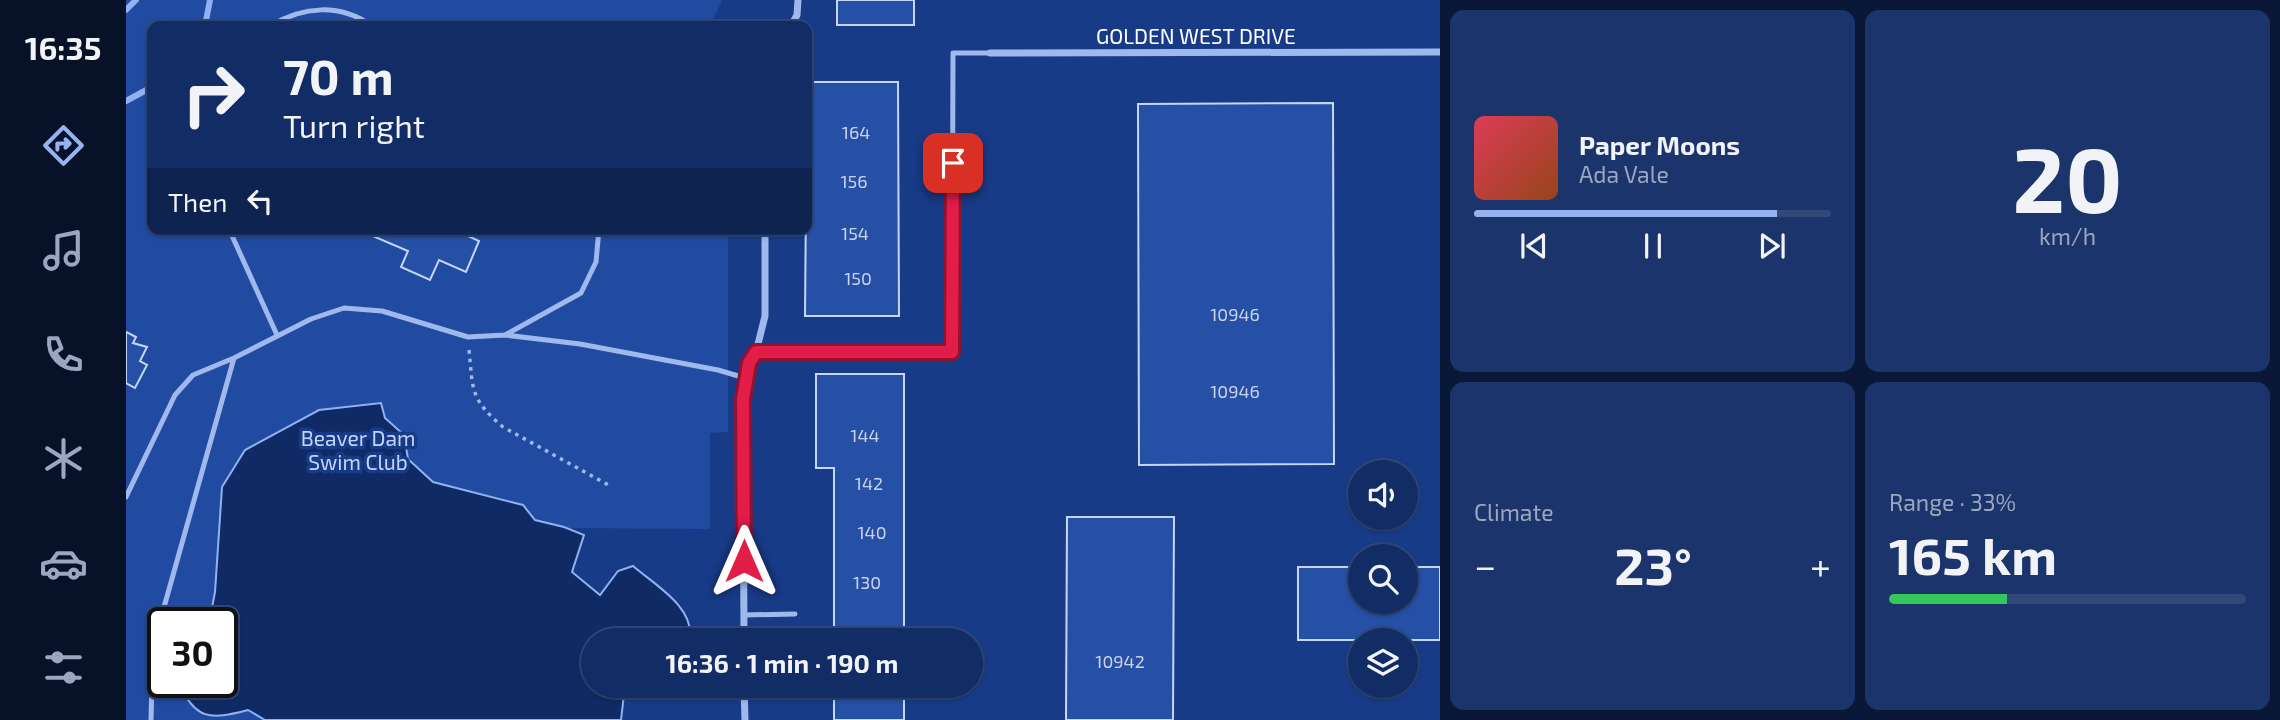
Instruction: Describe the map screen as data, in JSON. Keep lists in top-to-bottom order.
{
  "streets": {
    "street": ["GOLDEN WEST DRIVE"]
  },
  "parks": ["Beaver Dam Swim Club"],
  "house_numbers": [
    "164",
    "156",
    "154",
    "150",
    "10946",
    "10946",
    "144",
    "142",
    "140",
    "130",
    "10942"
  ],
  "page": {
    "tabs": "16:35",
    "tile": [
      ["20", "km/h"],
      "Climate",
      ["Range · 33%", "165 km"]
    ],
    "turn": ["70 m", "Turn right"],
    "song": ["Paper Moons", "Ada Vale"],
    "then": "Then",
    "heat": ["−", "23°", "+"],
    "limit": "30",
    "trip": "16:36 · 1 min · 190 m"
  }
}
